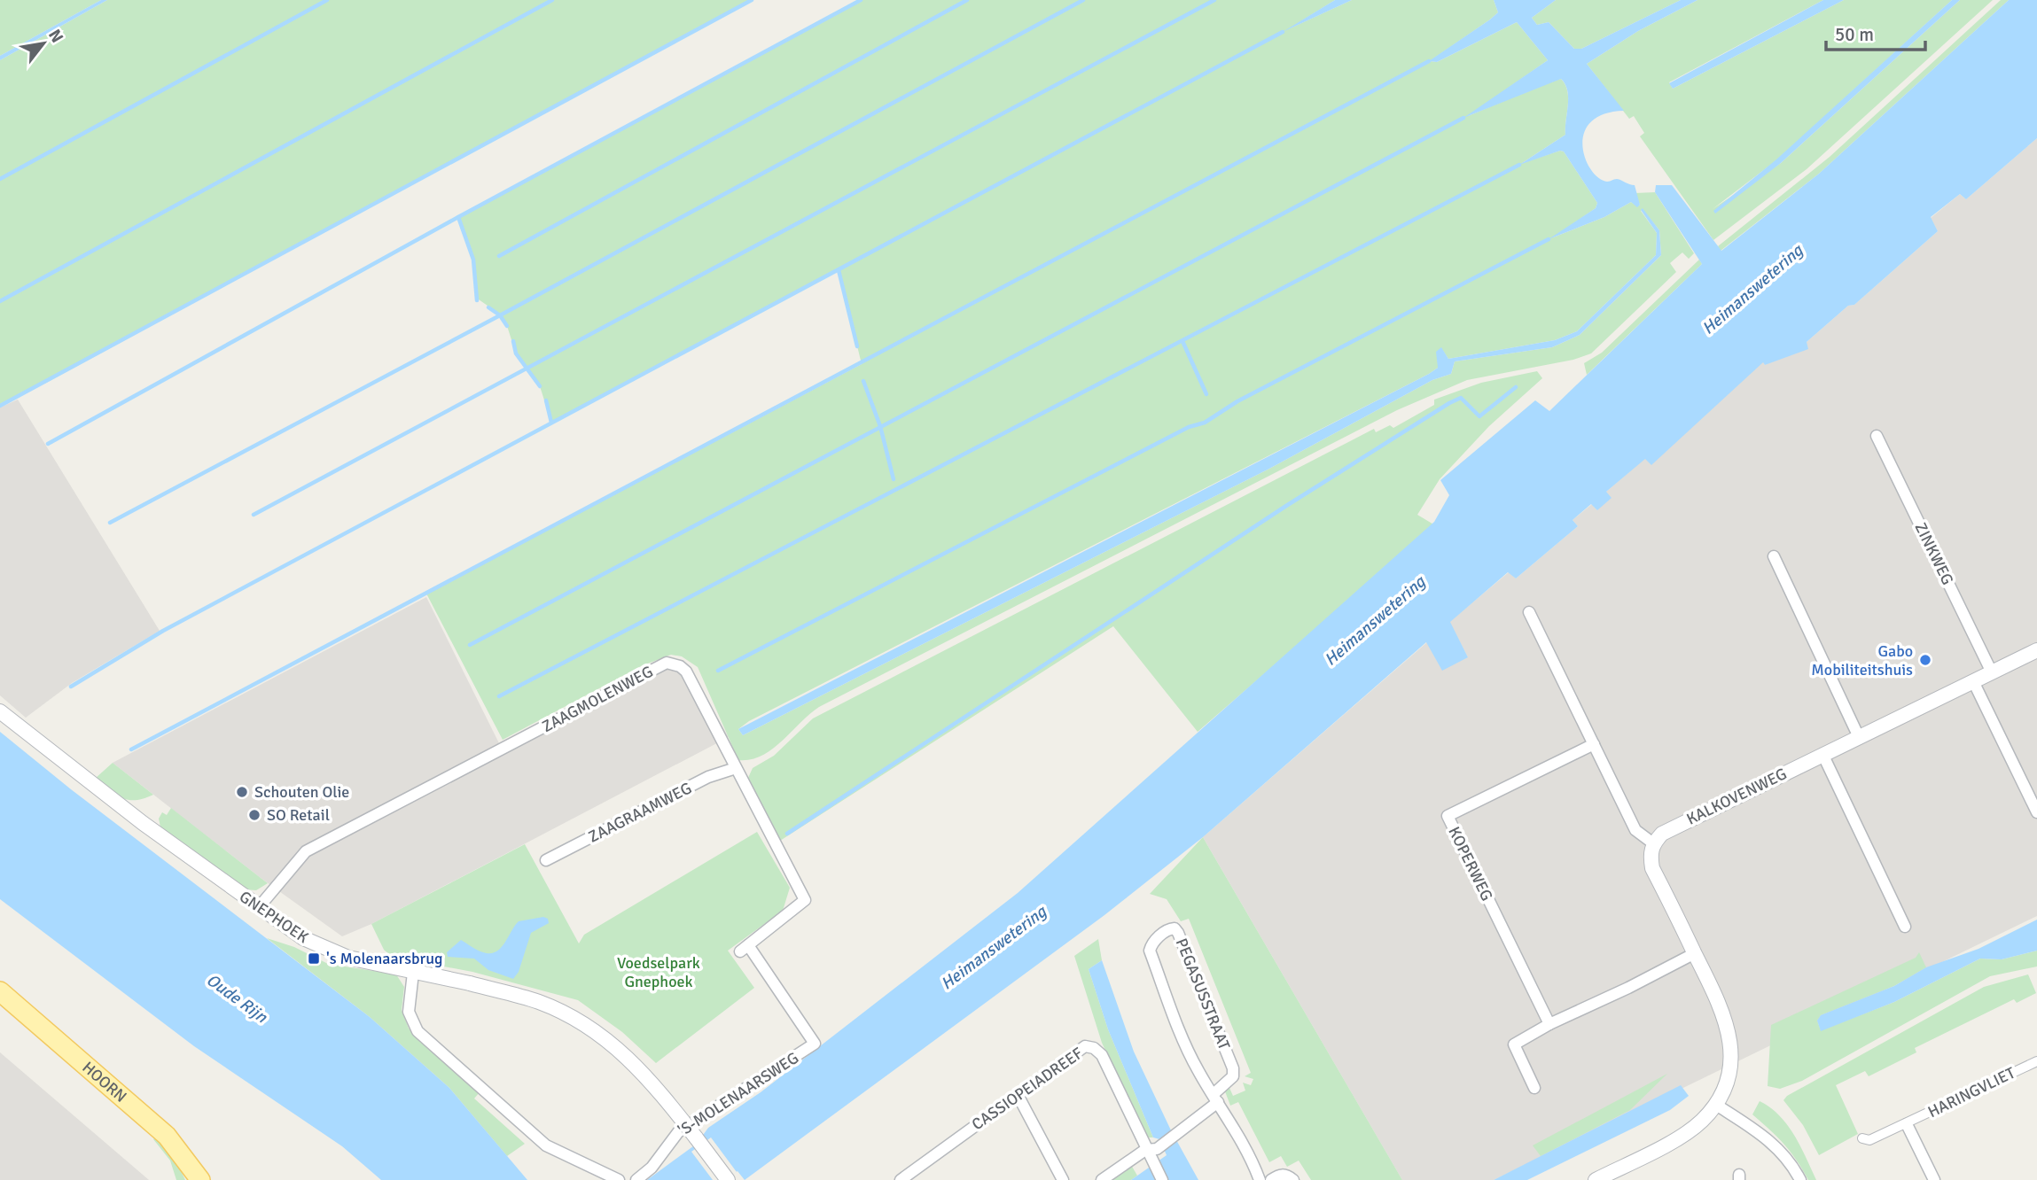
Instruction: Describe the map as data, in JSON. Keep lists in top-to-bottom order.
{
  "streets": {
    "main road": ["HOORN"],
    "street": [
      "ZINKWEG",
      "ZAAGMOLENWEG",
      "KALKOVENWEG",
      "ZAAGRAAMWEG",
      "KOPERWEG",
      "GNEPHOEK",
      "PEGASUSSTRAAT",
      "CASSIOPEIADREEF",
      "HARINGVLIET",
      "'S-MOLENAARSWEG"
    ]
  },
  "crossings": [
    ["ZINKWEG", "KALKOVENWEG"],
    ["ZAAGMOLENWEG", "ZAAGRAAMWEG"],
    ["ZAAGMOLENWEG", "GNEPHOEK"],
    ["ZAAGMOLENWEG", "'S-MOLENAARSWEG"]
  ],
  "water": ["Heimanswetering", "Oude Rijn"],
  "parks": ["Voedselpark Gnephoek"],
  "places": {
    "other": ["Gabo Mobiliteitshuis", "Schouten Olie", "SO Retail"],
    "transit": ["'s Molenaarsbrug"]
  },
  "scale_bar": "50 m",
  "north": "top right"
}
